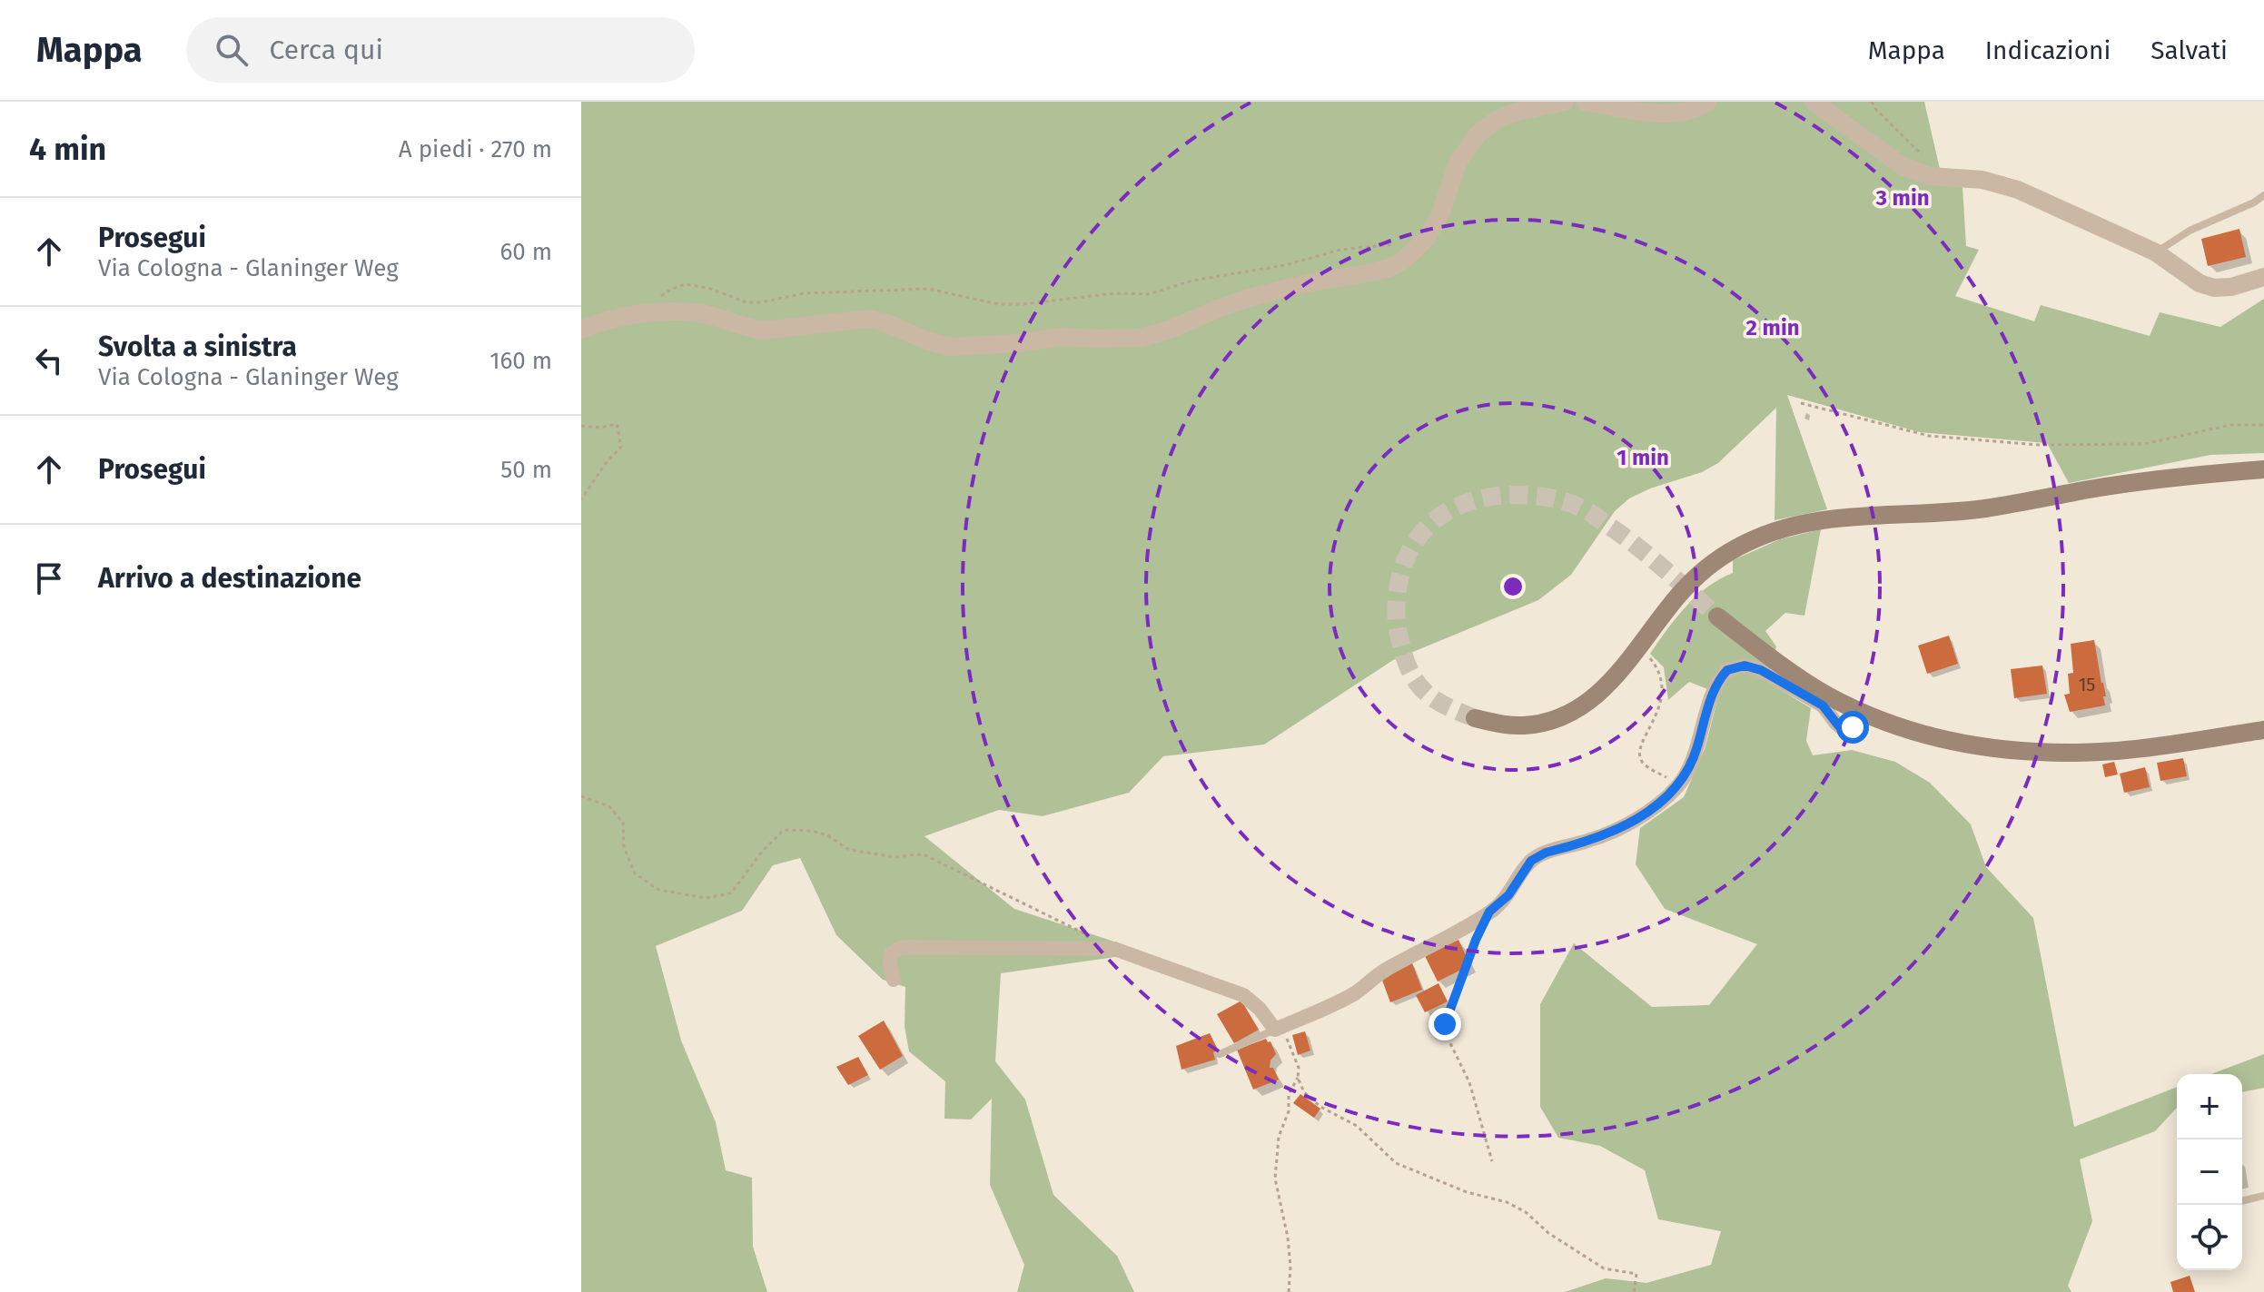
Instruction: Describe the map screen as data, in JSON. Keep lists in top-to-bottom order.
{
  "house_numbers": ["15"],
  "page": {
    "header": "Mappa",
    "search": "Cerca qui",
    "nav": ["Mappa", "Indicazioni", "Salvati"],
    "heading": ["4 min", "A piedi · 270 m"],
    "list": [
      ["Prosegui", "Via Cologna - Glaninger Weg", "60 m"],
      ["Svolta a sinistra", "Via Cologna - Glaninger Weg", "160 m"],
      ["Prosegui", "50 m"],
      "Arrivo a destinazione"
    ],
    "map_buttons": ["+", "−"]
  },
  "rings": ["3 min", "2 min", "1 min"]
}
